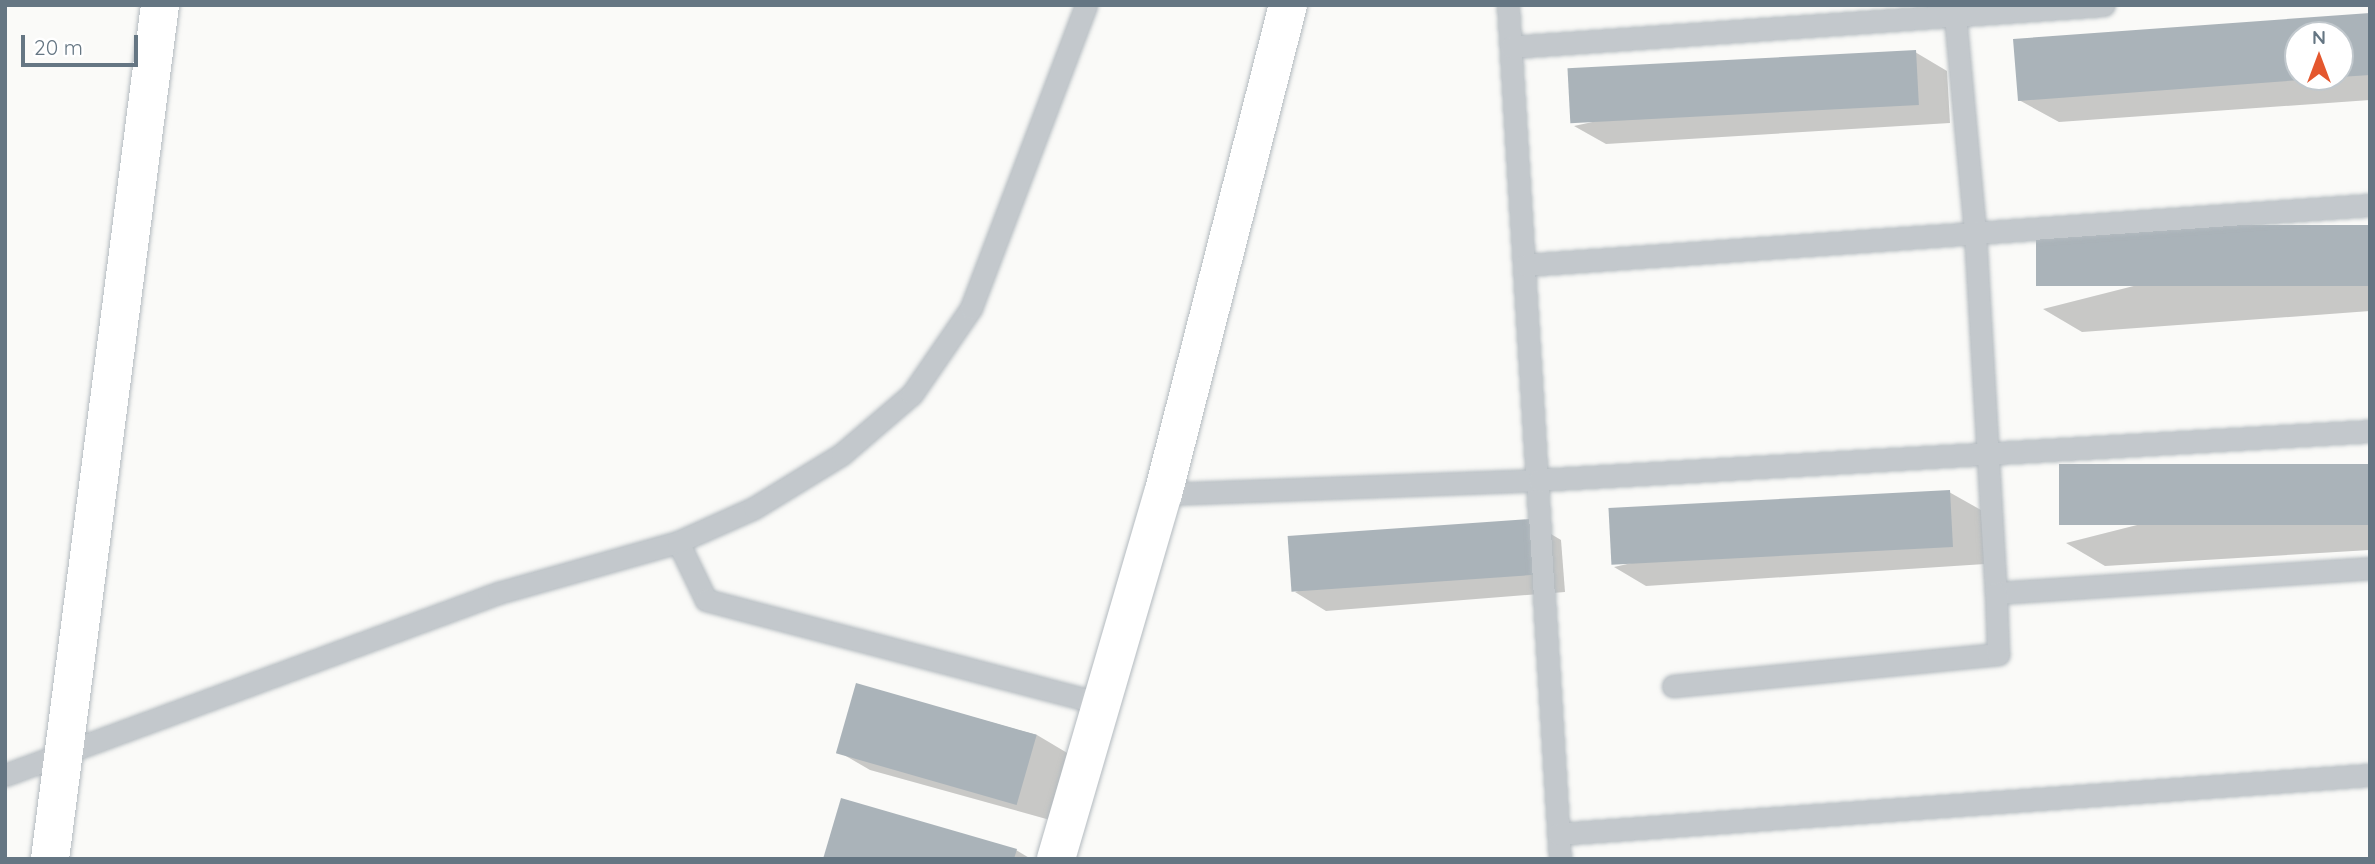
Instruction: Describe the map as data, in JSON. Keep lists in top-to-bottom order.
{
  "scale_bar": "20 m",
  "north": "top"
}
